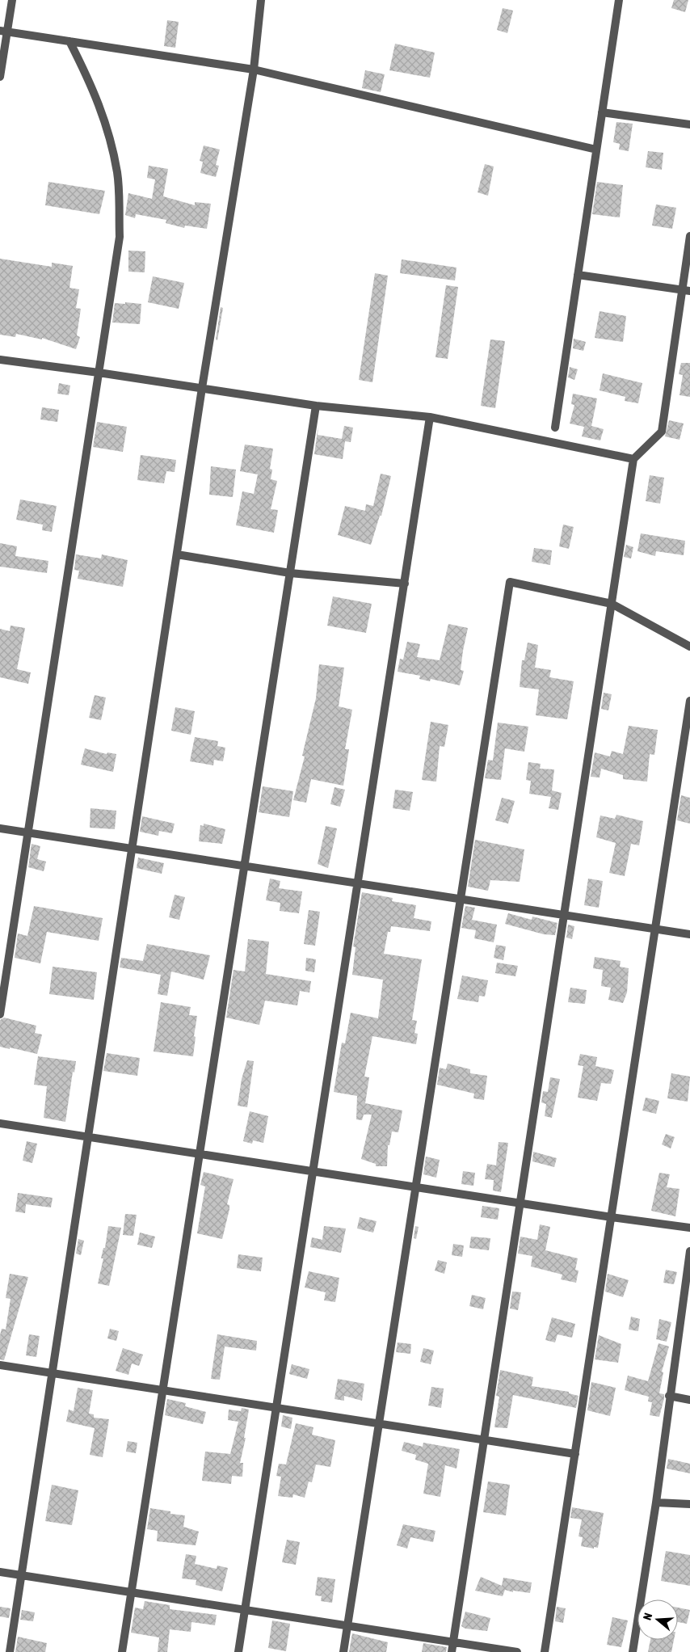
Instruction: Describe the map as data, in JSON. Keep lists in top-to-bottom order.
{
  "north": "left"
}
